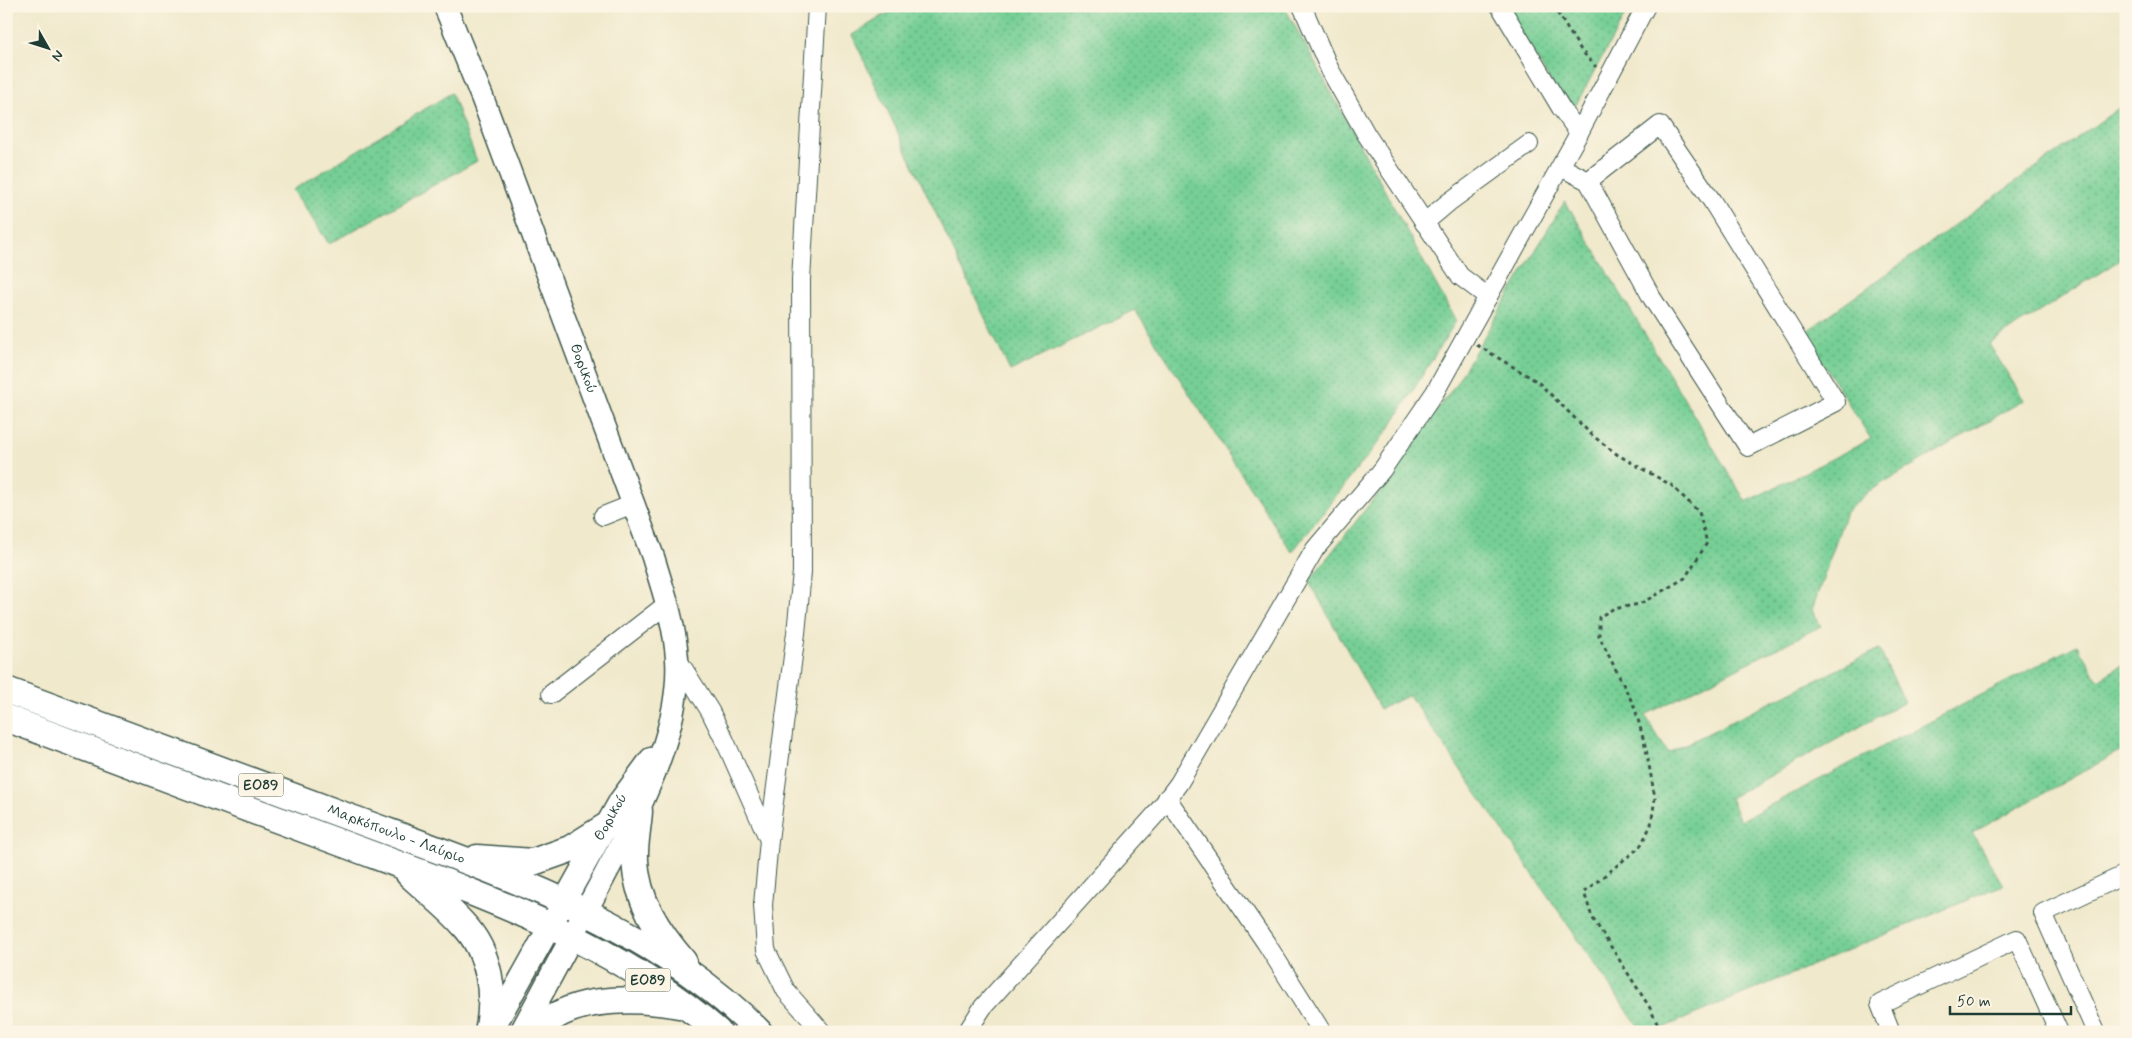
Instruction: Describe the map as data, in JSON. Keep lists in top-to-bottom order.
{
  "streets": {
    "highway": ["ΕΟ89", "Μαρκόπουλο - Λαύριο"],
    "main road": ["Θορικού"]
  },
  "crossings": [
    ["Θορικού", "Μαρκόπουλο - Λαύριο"]
  ],
  "scale_bar": "50 m",
  "north": "bottom right"
}
